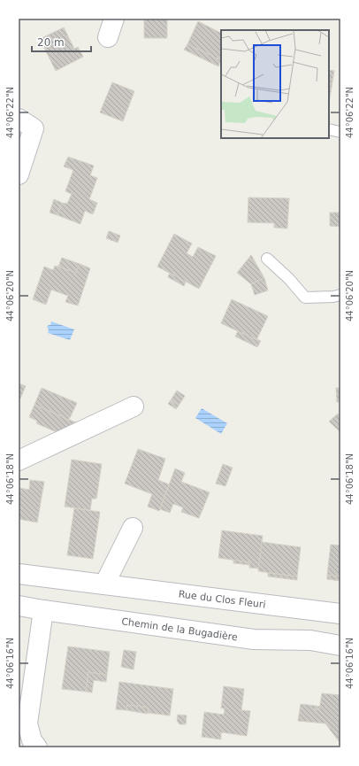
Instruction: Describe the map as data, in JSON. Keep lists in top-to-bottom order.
{
  "streets": {
    "street": ["Rue du Clos Fleuri", "Chemin de la Bugadière"]
  },
  "scale_bar": "20 m",
  "coordinates": [
    "44°06'22\"N",
    "44°06'20\"N",
    "44°06'18\"N",
    "44°06'16\"N"
  ]
}
